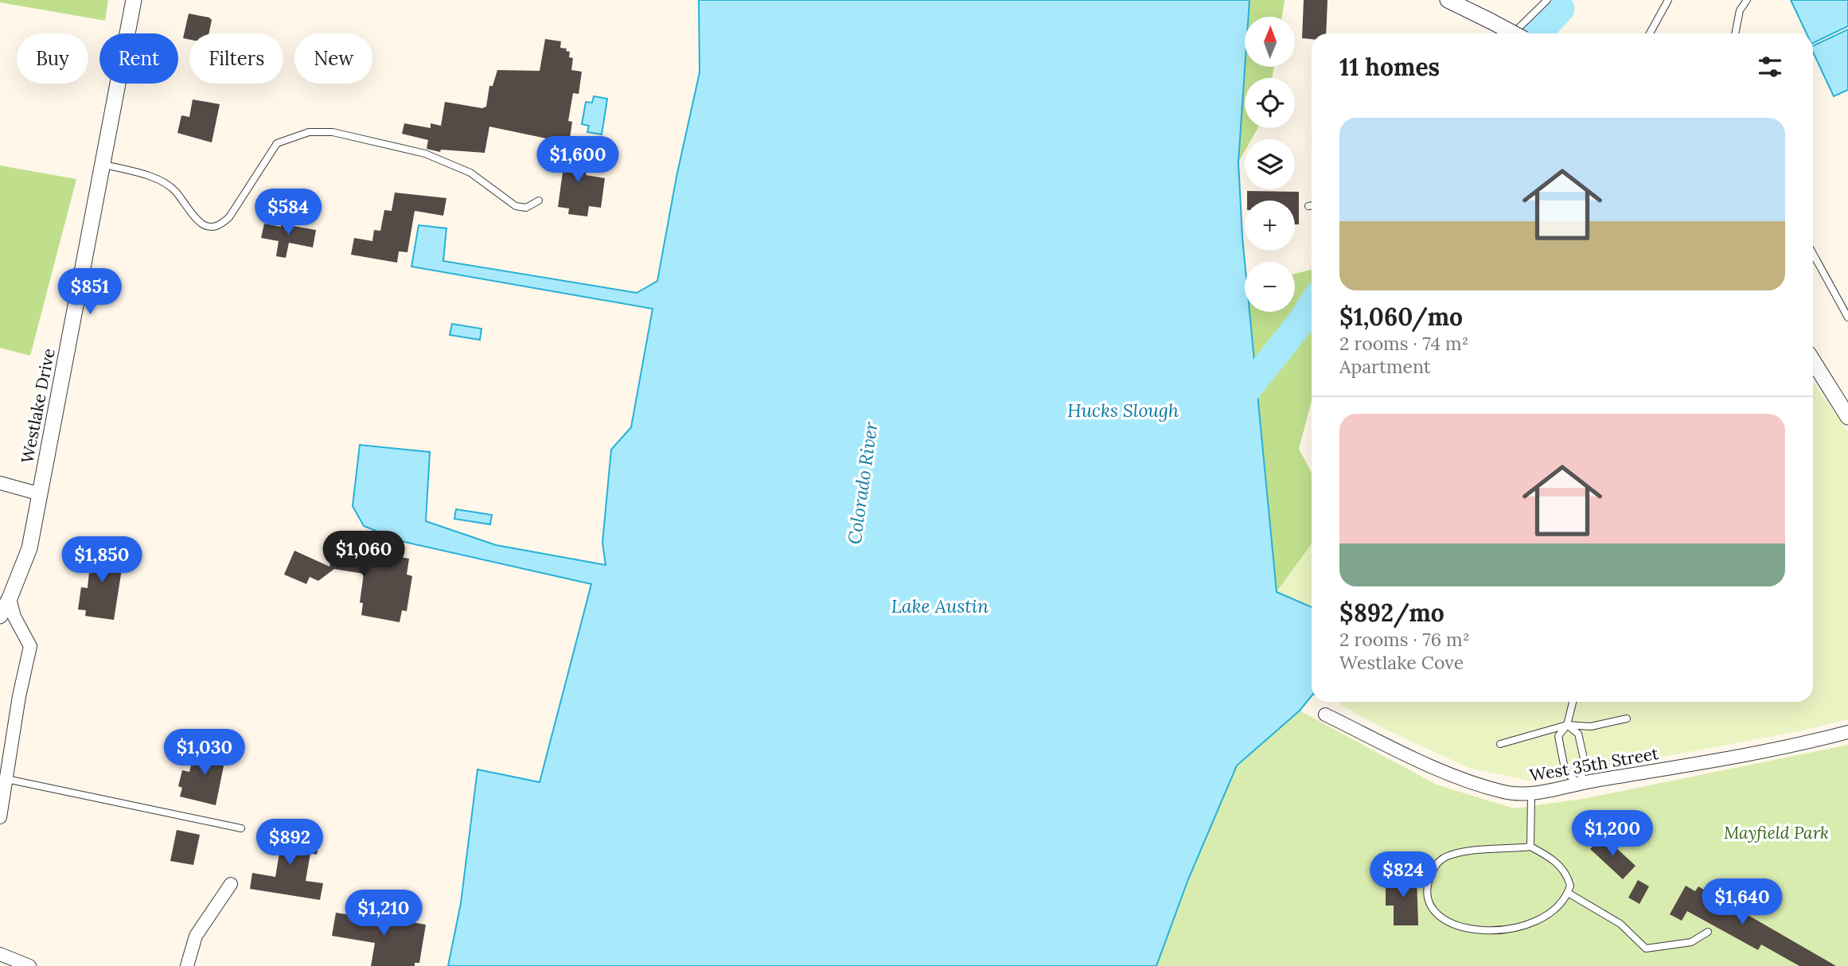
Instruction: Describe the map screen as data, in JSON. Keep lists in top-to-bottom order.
{
  "streets": {
    "street": ["Westlake Drive", "West 35th Street"]
  },
  "water": ["Hucks Slough", "Colorado River", "Lake Austin"],
  "parks": ["Mayfield Park"],
  "north": "top",
  "page": {
    "map_buttons": ["+", "−"],
    "chip": [
      "Buy",
      "Rent",
      "Filters",
      "New"
    ],
    "heading": "11 homes",
    "list": [
      {
        "name": "$1,060/mo",
        "note": "2 rooms · 74 m² · Apartment"
      },
      {
        "name": "$892/mo",
        "note": "2 rooms · 76 m² · Westlake Cove"
      }
    ],
    "price": [
      "$1,600",
      "$584",
      "$851",
      "$1,060",
      "$1,850",
      "$1,030",
      "$1,200",
      "$892",
      "$824",
      "$1,640",
      "$1,210"
    ]
  }
}
